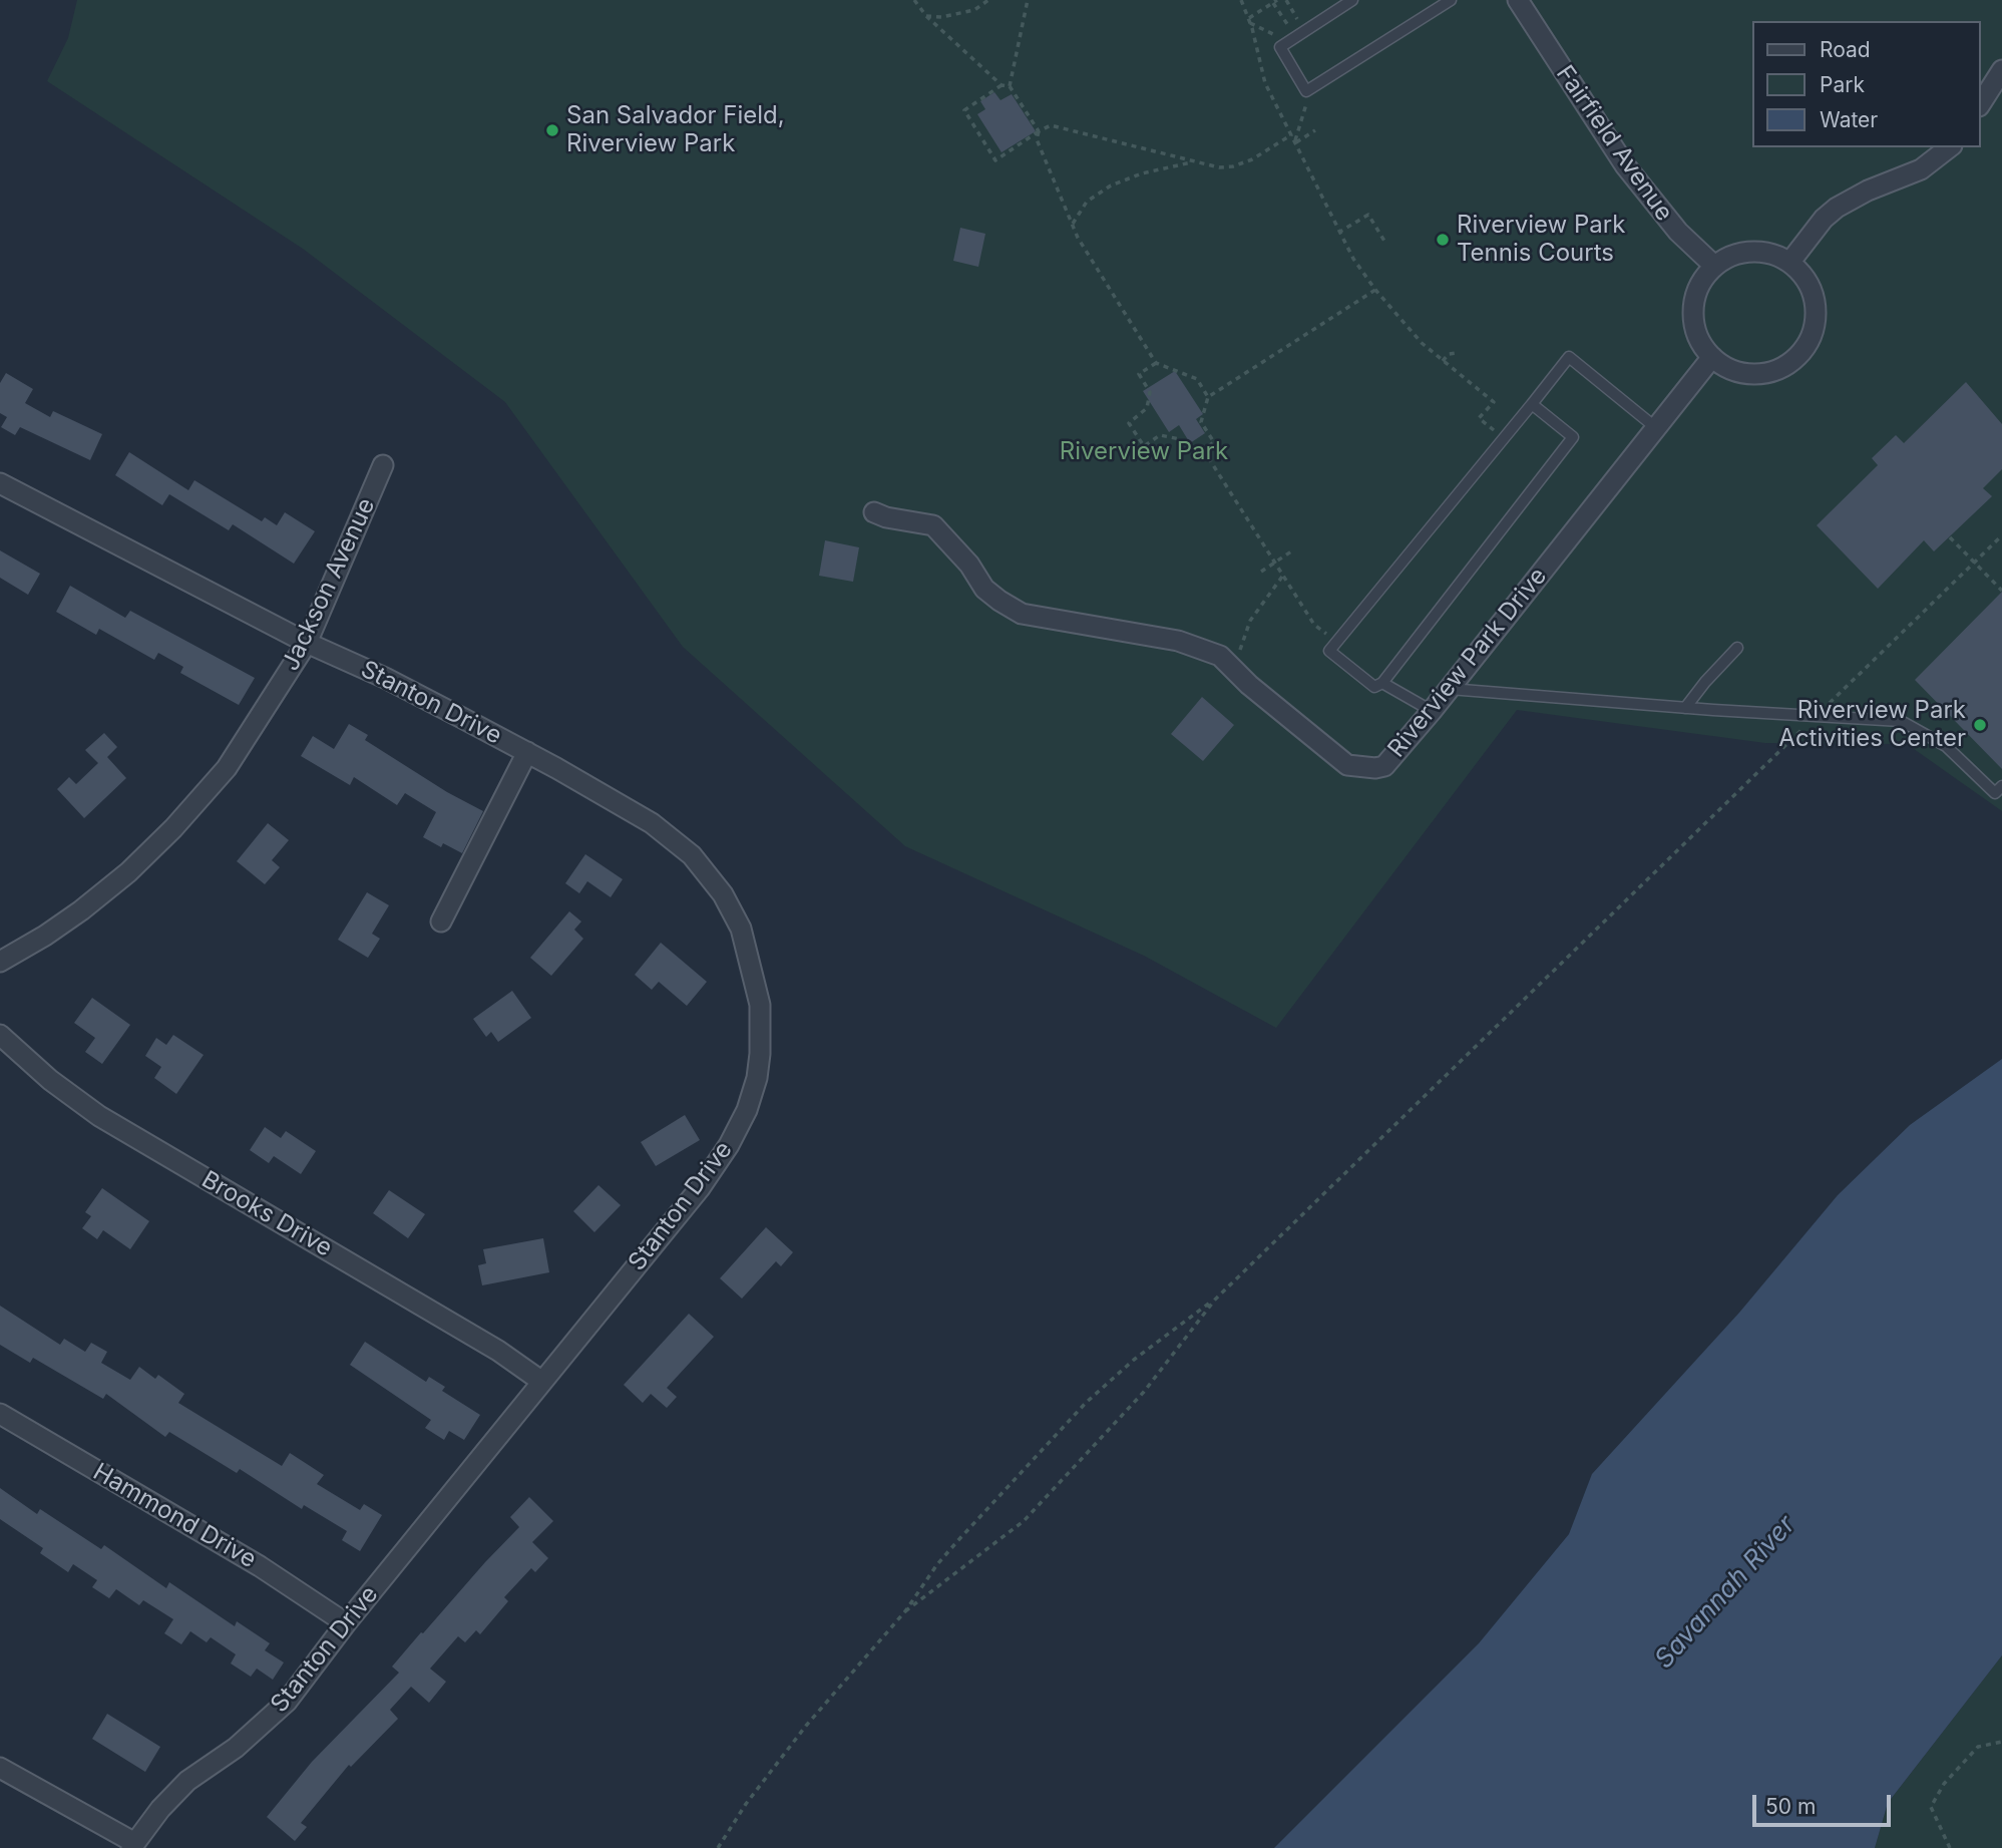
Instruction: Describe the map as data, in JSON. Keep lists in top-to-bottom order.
{
  "streets": {
    "street": [
      "Fairfield Avenue",
      "Jackson Avenue",
      "Riverview Park Drive",
      "Stanton Drive",
      "Brooks Drive",
      "Hammond Drive"
    ]
  },
  "crossings": [
    ["Fairfield Avenue", "Riverview Park Drive"],
    ["Jackson Avenue", "Stanton Drive"],
    ["Stanton Drive", "Brooks Drive"],
    ["Stanton Drive", "Hammond Drive"]
  ],
  "water": ["Savannah River"],
  "parks": ["Riverview Park"],
  "places": ["San Salvador Field, Riverview Park", "Riverview Park Tennis Courts", "Riverview Park Activities Center"],
  "legend": ["Road", "Park", "Water"],
  "scale_bar": "50 m"
}
